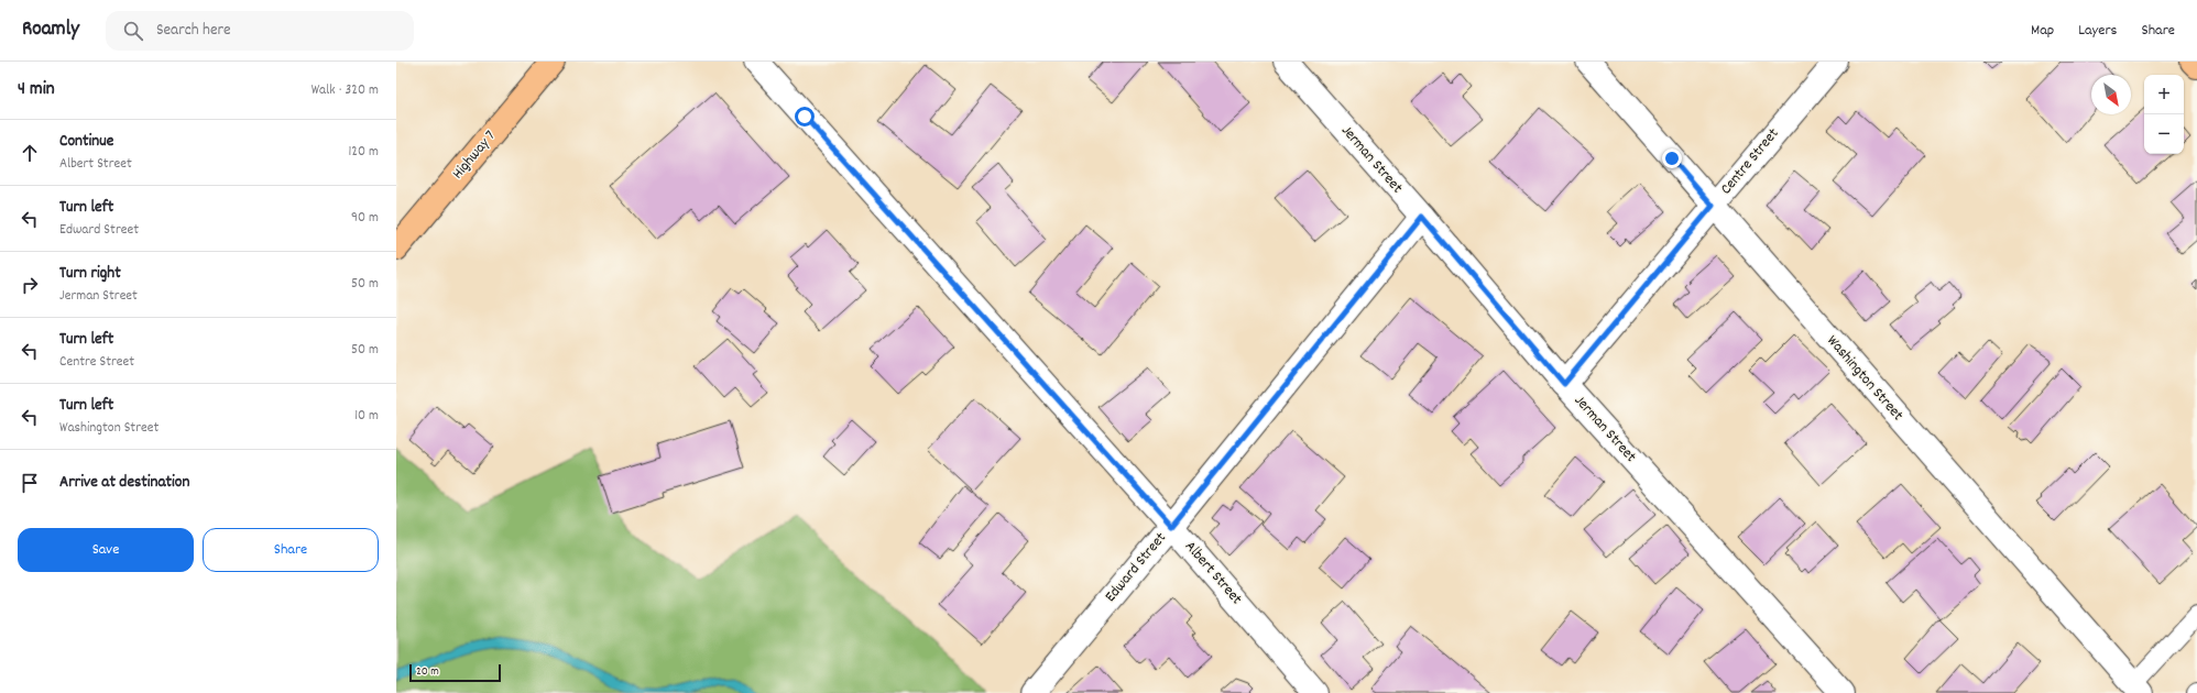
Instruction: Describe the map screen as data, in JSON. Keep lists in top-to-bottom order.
{
  "streets": {
    "main road": ["Highway 7"],
    "street": [
      "Jerman Street",
      "Centre Street",
      "Washington Street",
      "Edward Street",
      "Albert Street"
    ]
  },
  "crossings": [
    ["Jerman Street", "Centre Street"],
    ["Jerman Street", "Edward Street"],
    ["Centre Street", "Washington Street"],
    ["Edward Street", "Albert Street"]
  ],
  "scale_bar": "20 m",
  "north": "bottom right",
  "page": {
    "header": "Roamly",
    "search": "Search here",
    "nav": ["Map", "Layers", "Share"],
    "heading": ["4 min", "Walk · 320 m"],
    "map_buttons": ["+", "−"],
    "list": [
      ["Continue", "Albert Street", "120 m"],
      ["Turn left", "Edward Street", "90 m"],
      ["Turn right", "Jerman Street", "50 m"],
      ["Turn left", "Centre Street", "50 m"],
      ["Turn left", "Washington Street", "10 m"],
      "Arrive at destination"
    ],
    "buttons": ["Save", "Share"],
    "scale": "20 m"
  }
}
